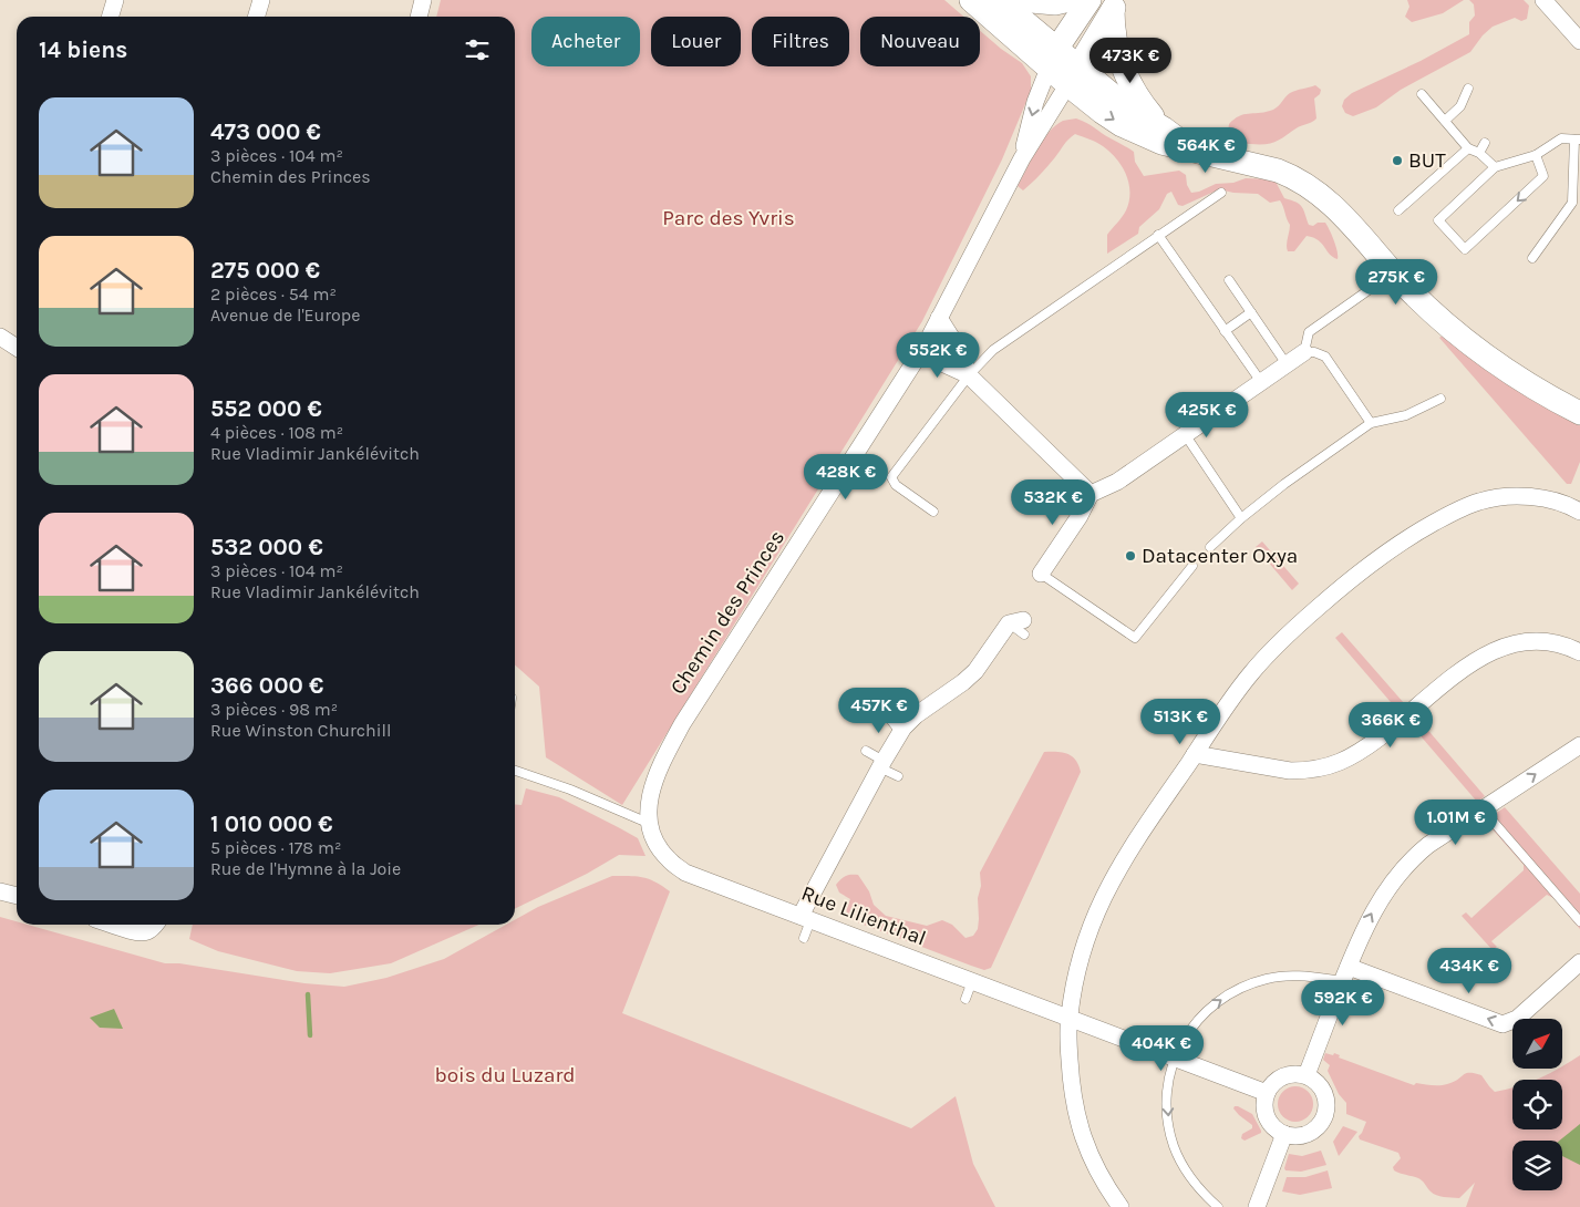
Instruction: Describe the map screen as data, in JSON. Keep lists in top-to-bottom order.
{
  "streets": {
    "street": ["Chemin des Princes", "Rue Lilienthal"]
  },
  "crossings": [
    ["Chemin des Princes", "Rue Lilienthal"]
  ],
  "parks": ["Parc des Yvris", "bois du Luzard"],
  "places": ["BUT", "Datacenter Oxya"],
  "north": "top right",
  "page": {
    "chip": [
      "Acheter",
      "Louer",
      "Filtres",
      "Nouveau"
    ],
    "heading": "14 biens",
    "price": [
      "473K €",
      "564K €",
      "275K €",
      "552K €",
      "425K €",
      "428K €",
      "532K €",
      "457K €",
      "513K €",
      "366K €",
      "1.01M €",
      "434K €",
      "592K €",
      "404K €"
    ],
    "list": [
      {
        "name": "473 000 €",
        "note": "3 pièces · 104 m² · Chemin des Princes"
      },
      {
        "name": "275 000 €",
        "note": "2 pièces · 54 m² · Avenue de l'Europe"
      },
      {
        "name": "552 000 €",
        "note": "4 pièces · 108 m² · Rue Vladimir Jankélévitch"
      },
      {
        "name": "532 000 €",
        "note": "3 pièces · 104 m² · Rue Vladimir Jankélévitch"
      },
      {
        "name": "366 000 €",
        "note": "3 pièces · 98 m² · Rue Winston Churchill"
      },
      {
        "name": "1 010 000 €",
        "note": "5 pièces · 178 m² · Rue de l'Hymne à la Joie"
      }
    ]
  }
}
